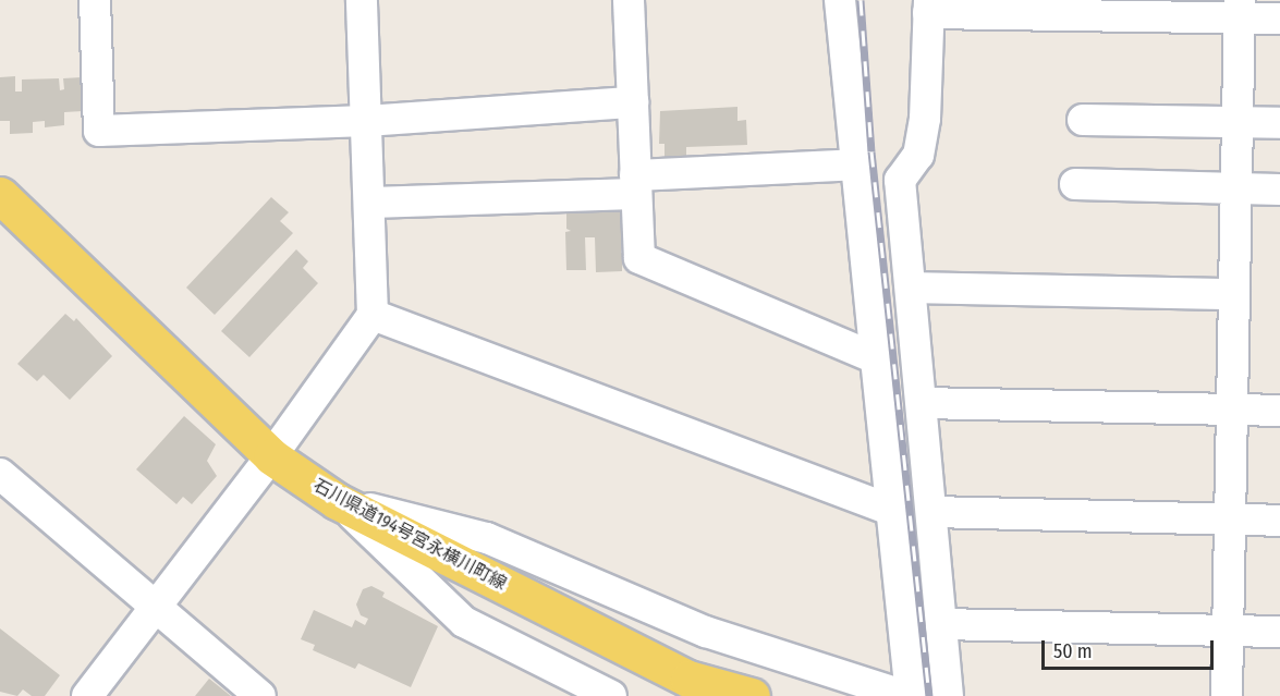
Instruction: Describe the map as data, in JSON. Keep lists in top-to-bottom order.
{
  "streets": {
    "main road": ["石川県道194号宮永横川町線"]
  },
  "scale_bar": "50 m"
}
